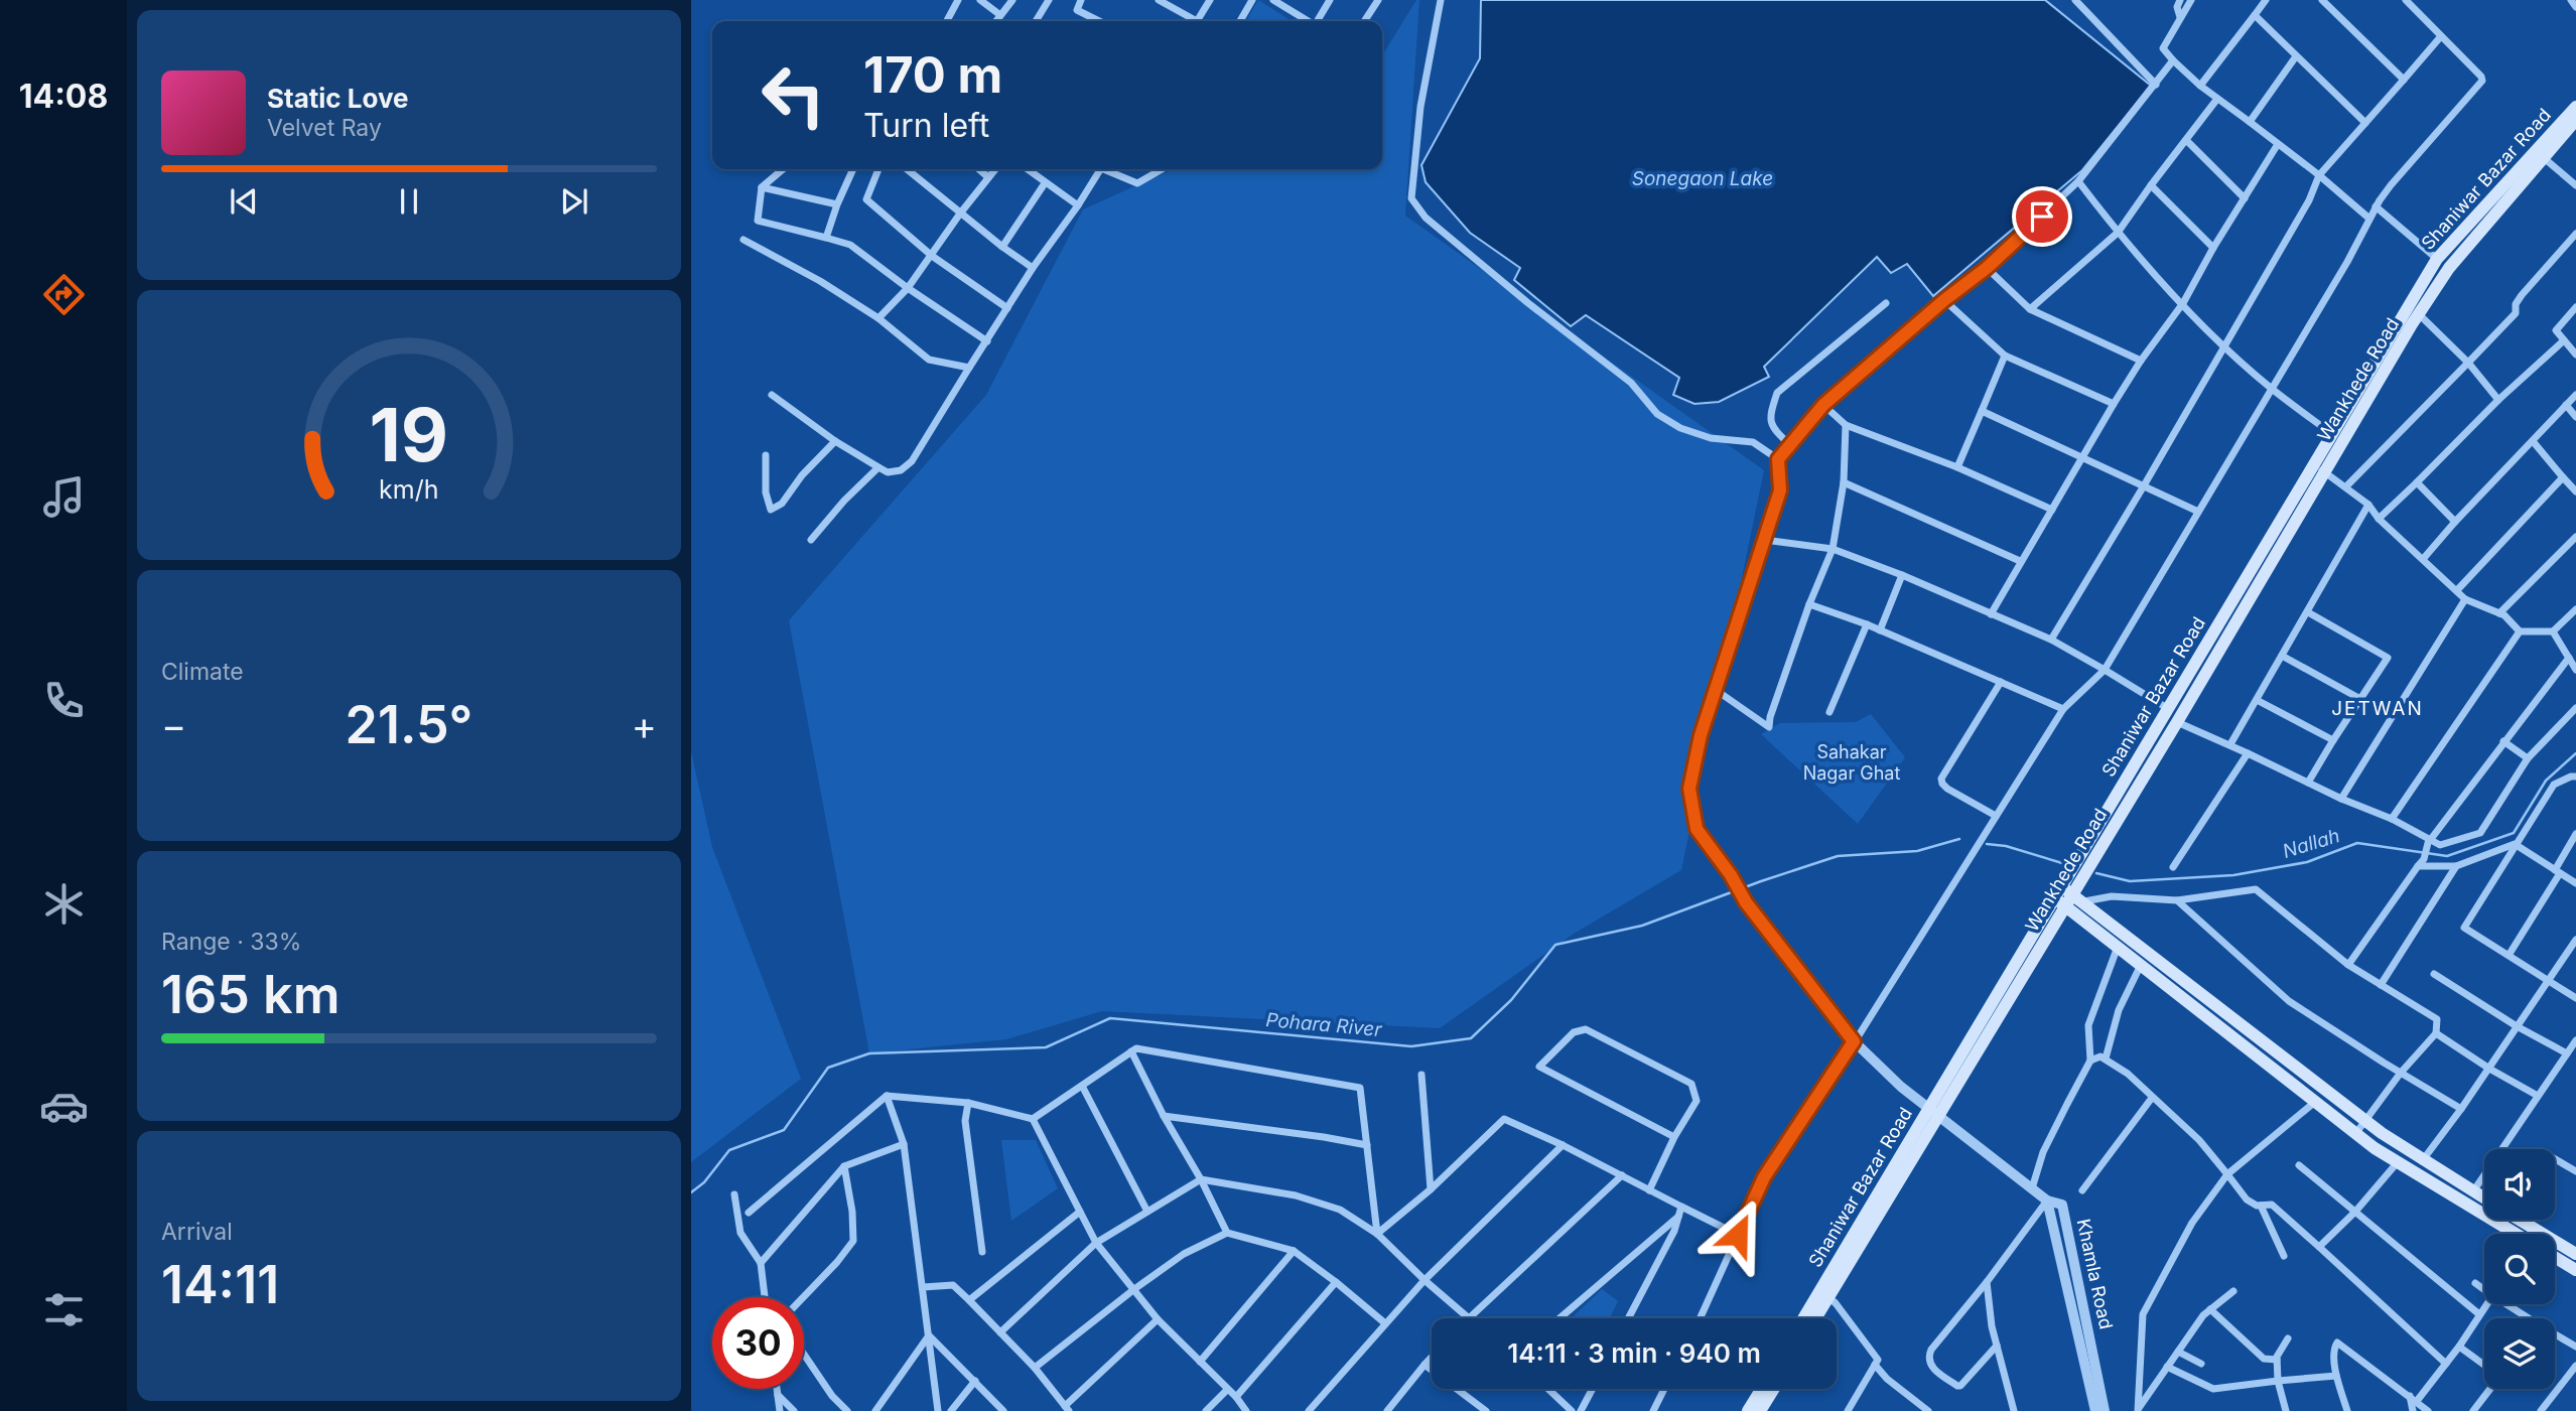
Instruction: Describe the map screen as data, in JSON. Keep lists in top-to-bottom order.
{
  "streets": {
    "main road": ["Shaniwar Bazar Road", "Wankhede Road"],
    "street": ["Khamla Road"]
  },
  "crossings": [
    ["Shaniwar Bazar Road", "Wankhede Road"]
  ],
  "districts": ["JETWAN"],
  "water": ["Sonegaon Lake", "Nallah", "Pohara River"],
  "parks": ["Sahakar Nagar Ghat"],
  "page": {
    "tabs": "14:08",
    "turn": ["170 m", "Turn left"],
    "song": ["Static Love", "Velvet Ray"],
    "tile": [
      "Climate",
      ["Range · 33%", "165 km"],
      ["Arrival", "14:11"]
    ],
    "heat": ["−", "21.5°", "+"],
    "limit": "30",
    "trip": "14:11 · 3 min · 940 m",
    "gauge": ["19", "km/h"]
  }
}
